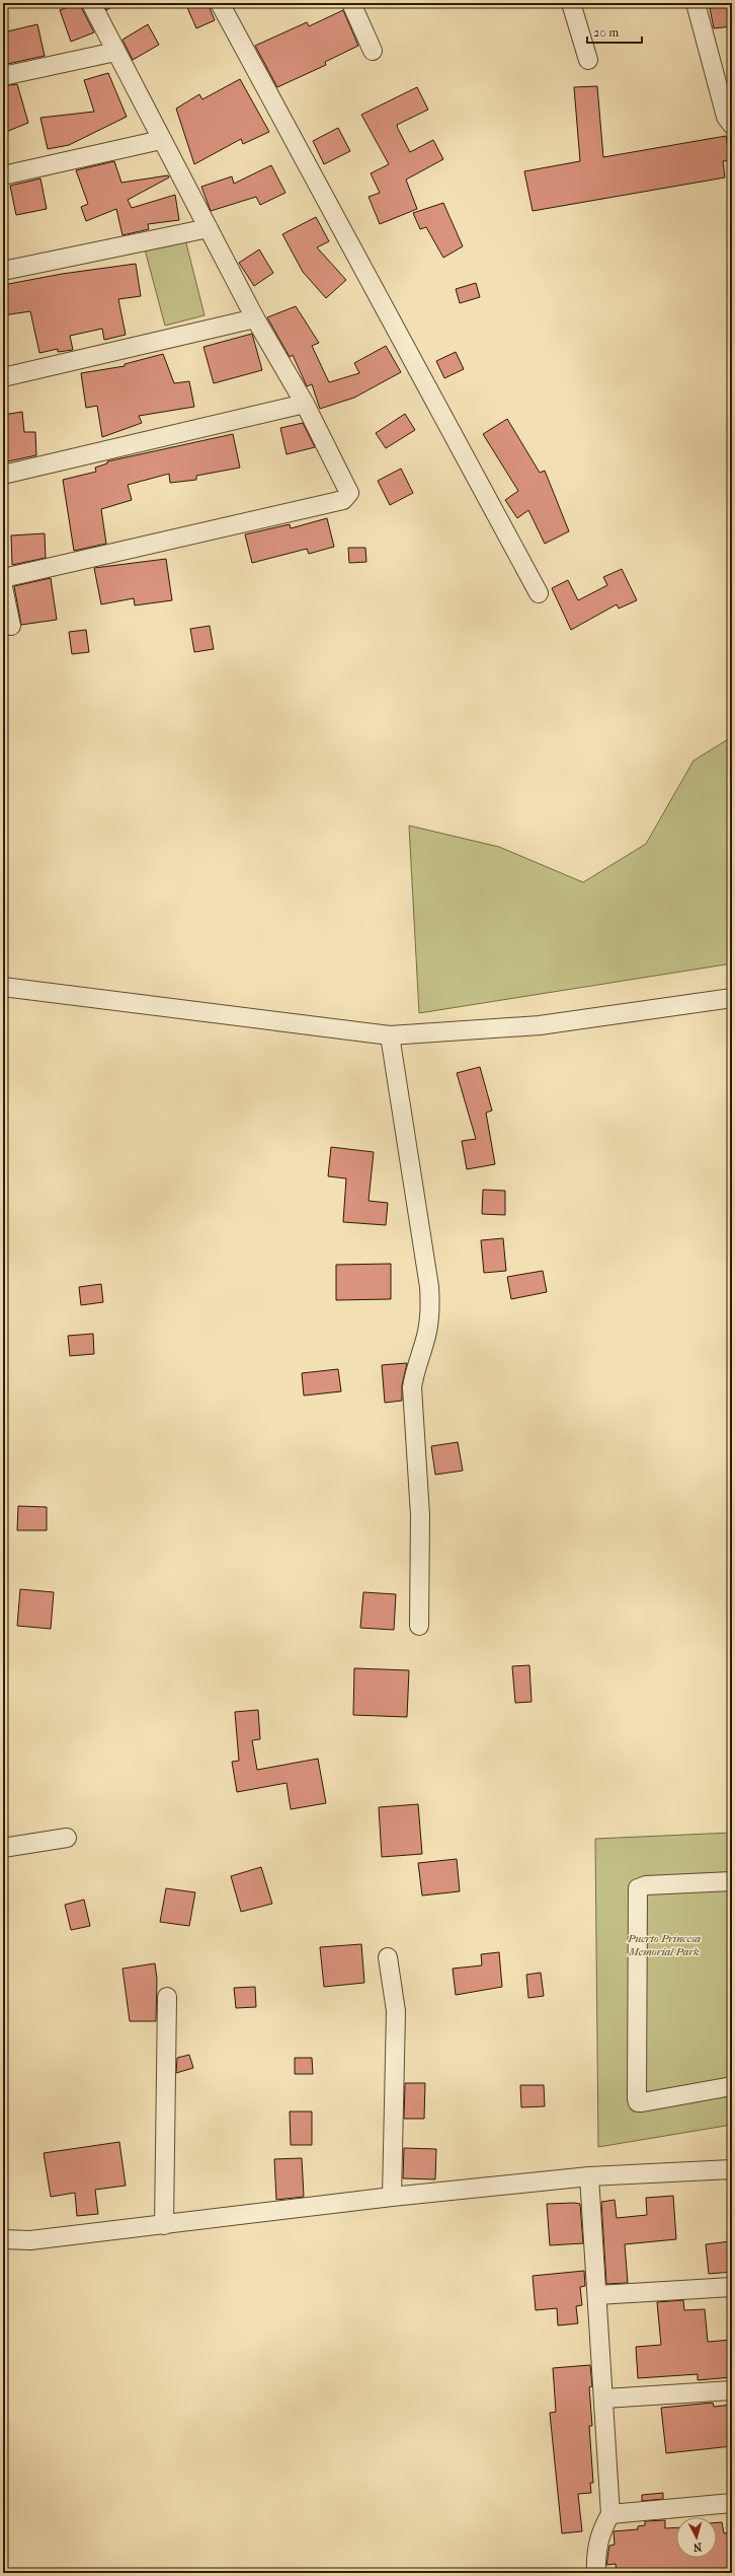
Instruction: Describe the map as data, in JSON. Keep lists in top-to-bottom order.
{
  "parks": ["Puerto Princesa Memorial Park"],
  "scale_bar": "20 m",
  "north": "bottom"
}
